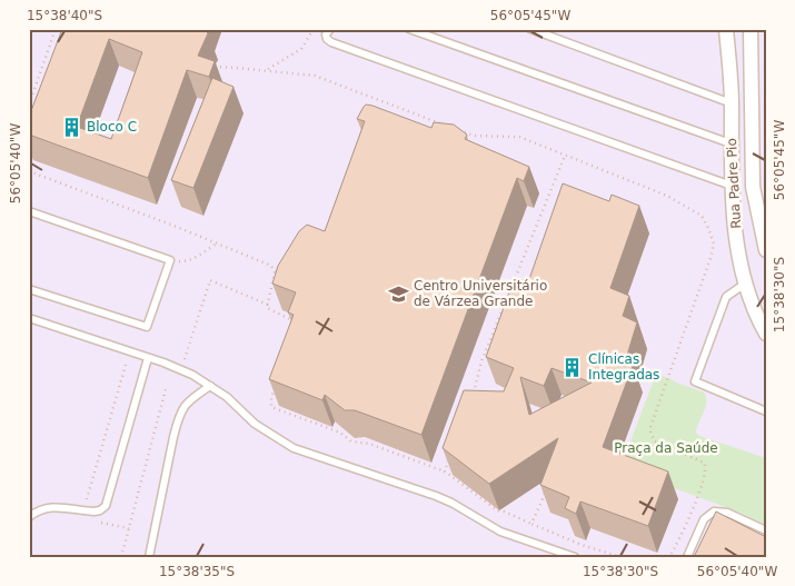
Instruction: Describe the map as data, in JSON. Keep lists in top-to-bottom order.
{
  "streets": {
    "street": ["Rua Padre Pio"]
  },
  "parks": ["Praça da Saúde"],
  "places": {
    "building": ["Bloco C", "Clínicas Integradas"],
    "school or university": ["Centro Universitário de Várzea Grande"]
  },
  "coordinates": [
    "15°38'40\"S",
    "56°05'45\"W",
    "56°05'40\"W",
    "15°38'30\"S",
    "15°38'35\"S"
  ]
}
